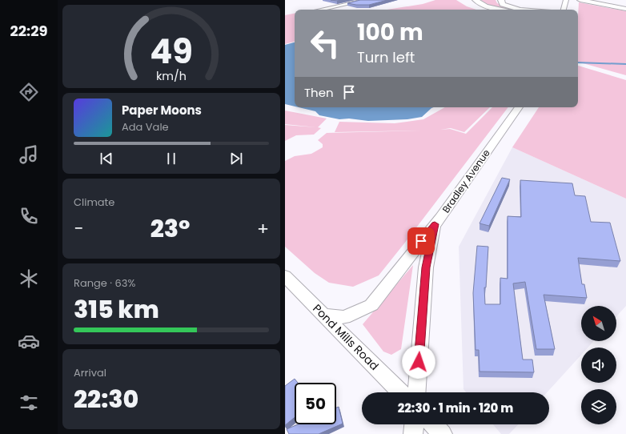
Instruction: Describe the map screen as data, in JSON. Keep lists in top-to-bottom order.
{
  "streets": {
    "main road": ["Bradley Avenue", "Pond Mills Road"]
  },
  "north": "top left",
  "page": {
    "tabs": "22:29",
    "turn": ["100 m", "Turn left"],
    "then": "Then",
    "song": ["Paper Moons", "Ada Vale"],
    "tile": [
      "Climate",
      ["Range · 63%", "315 km"],
      ["Arrival", "22:30"]
    ],
    "heat": ["−", "23°", "+"],
    "limit": "50",
    "trip": "22:30 · 1 min · 120 m",
    "gauge": ["49", "km/h"]
  }
}
